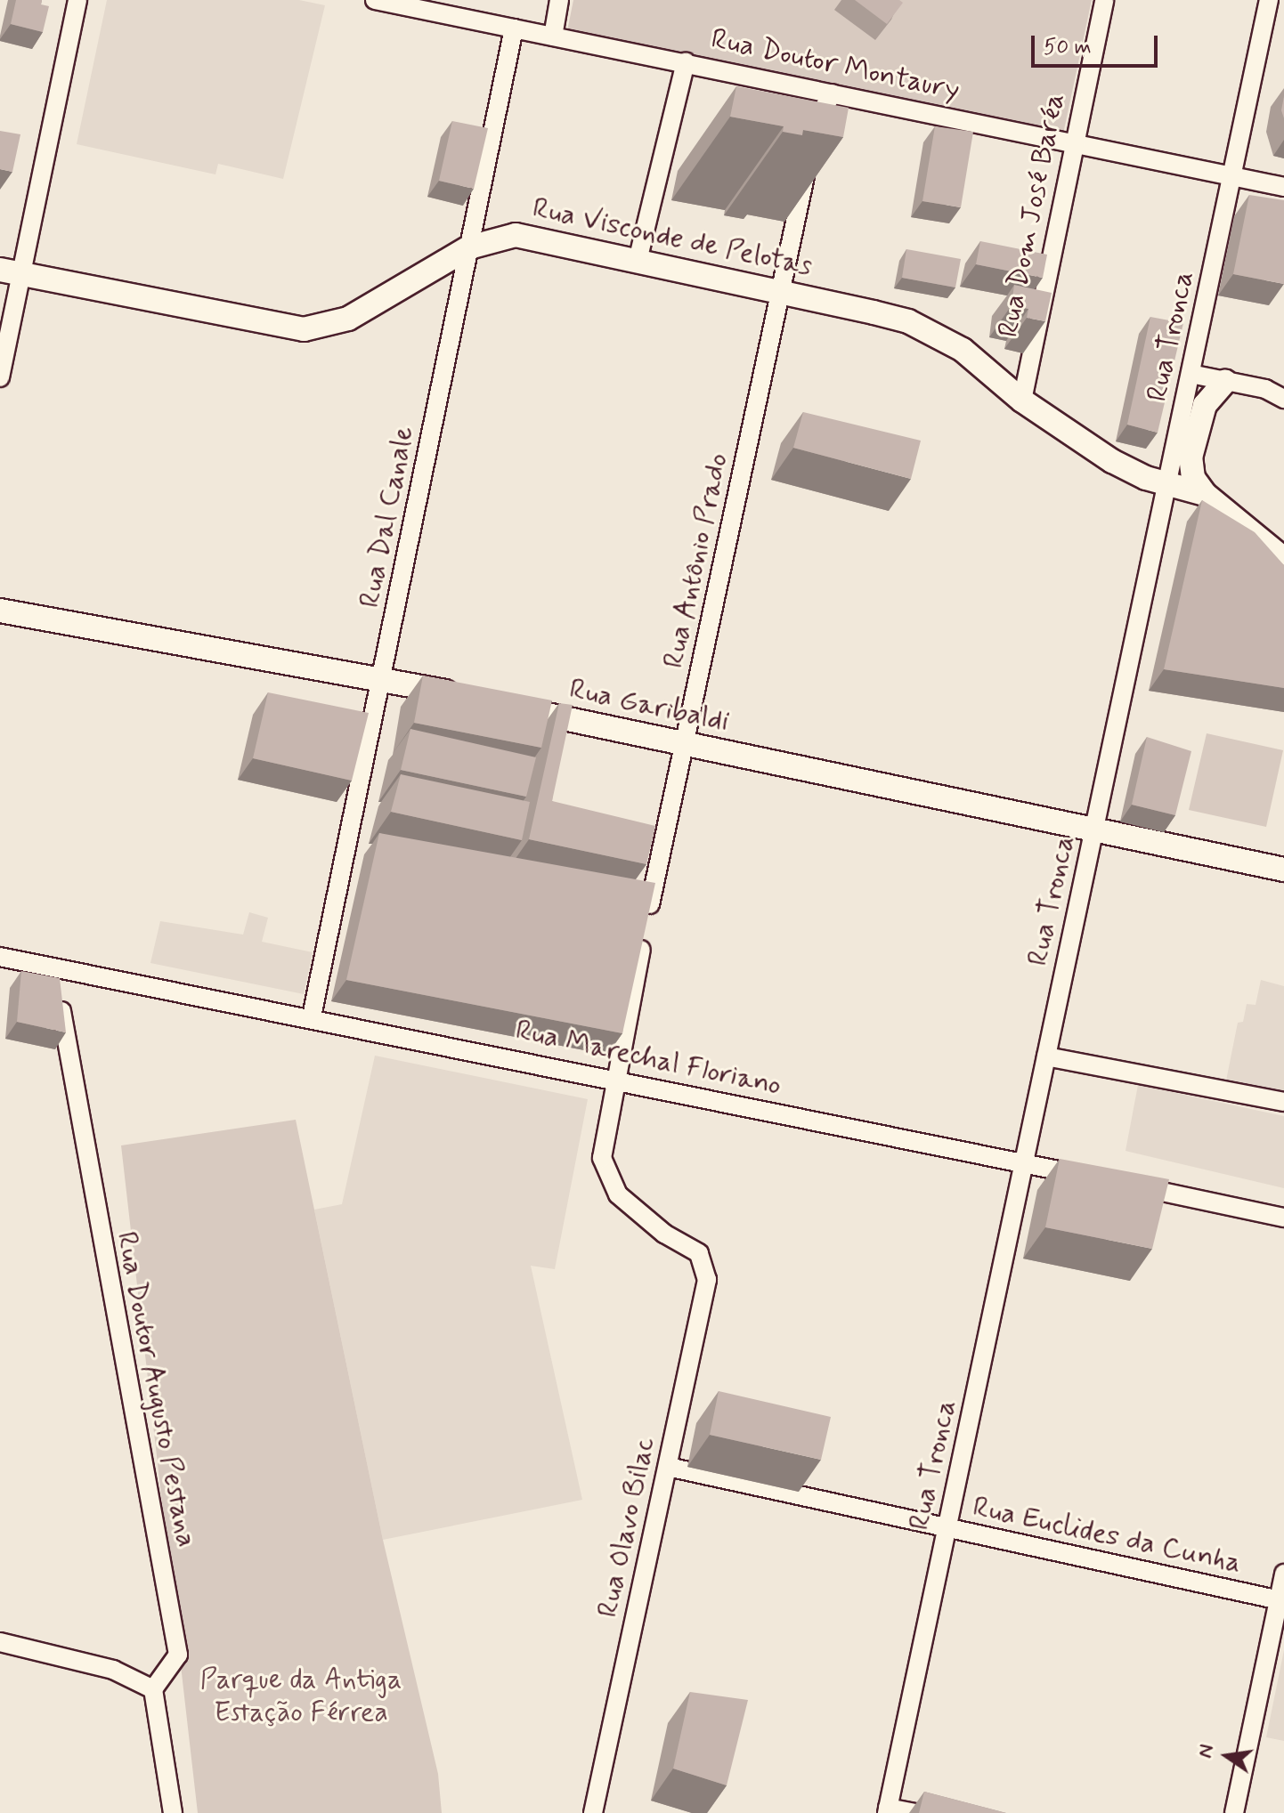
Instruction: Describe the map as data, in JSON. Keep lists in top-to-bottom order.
{
  "streets": {
    "main road": ["Rua Visconde de Pelotas", "Rua Garibaldi"],
    "street": [
      "Rua Doutor Montaury",
      "Rua Dom José Baréa",
      "Rua Tronca",
      "Rua Dal Canale",
      "Rua Antônio Prado",
      "Rua Marechal Floriano",
      "Rua Doutor Augusto Pestana",
      "Rua Olavo Bilac",
      "Rua Euclides da Cunha"
    ]
  },
  "crossings": [
    ["Rua Doutor Montaury", "Rua Dom José Baréa"],
    ["Rua Doutor Montaury", "Rua Tronca"],
    ["Rua Doutor Montaury", "Rua Dal Canale"],
    ["Rua Doutor Montaury", "Rua Antônio Prado"],
    ["Rua Dom José Baréa", "Rua Visconde de Pelotas"],
    ["Rua Visconde de Pelotas", "Rua Tronca"],
    ["Rua Visconde de Pelotas", "Rua Dal Canale"],
    ["Rua Visconde de Pelotas", "Rua Antônio Prado"],
    ["Rua Tronca", "Rua Garibaldi"],
    ["Rua Tronca", "Rua Marechal Floriano"],
    ["Rua Tronca", "Rua Euclides da Cunha"],
    ["Rua Dal Canale", "Rua Marechal Floriano"],
    ["Rua Antônio Prado", "Rua Garibaldi"],
    ["Rua Antônio Prado", "Rua Marechal Floriano"],
    ["Rua Antônio Prado", "Rua Olavo Bilac"],
    ["Rua Marechal Floriano", "Rua Doutor Augusto Pestana"],
    ["Rua Olavo Bilac", "Rua Euclides da Cunha"]
  ],
  "parks": ["Parque da Antiga Estação Férrea"],
  "scale_bar": "50 m",
  "north": "left"
}
